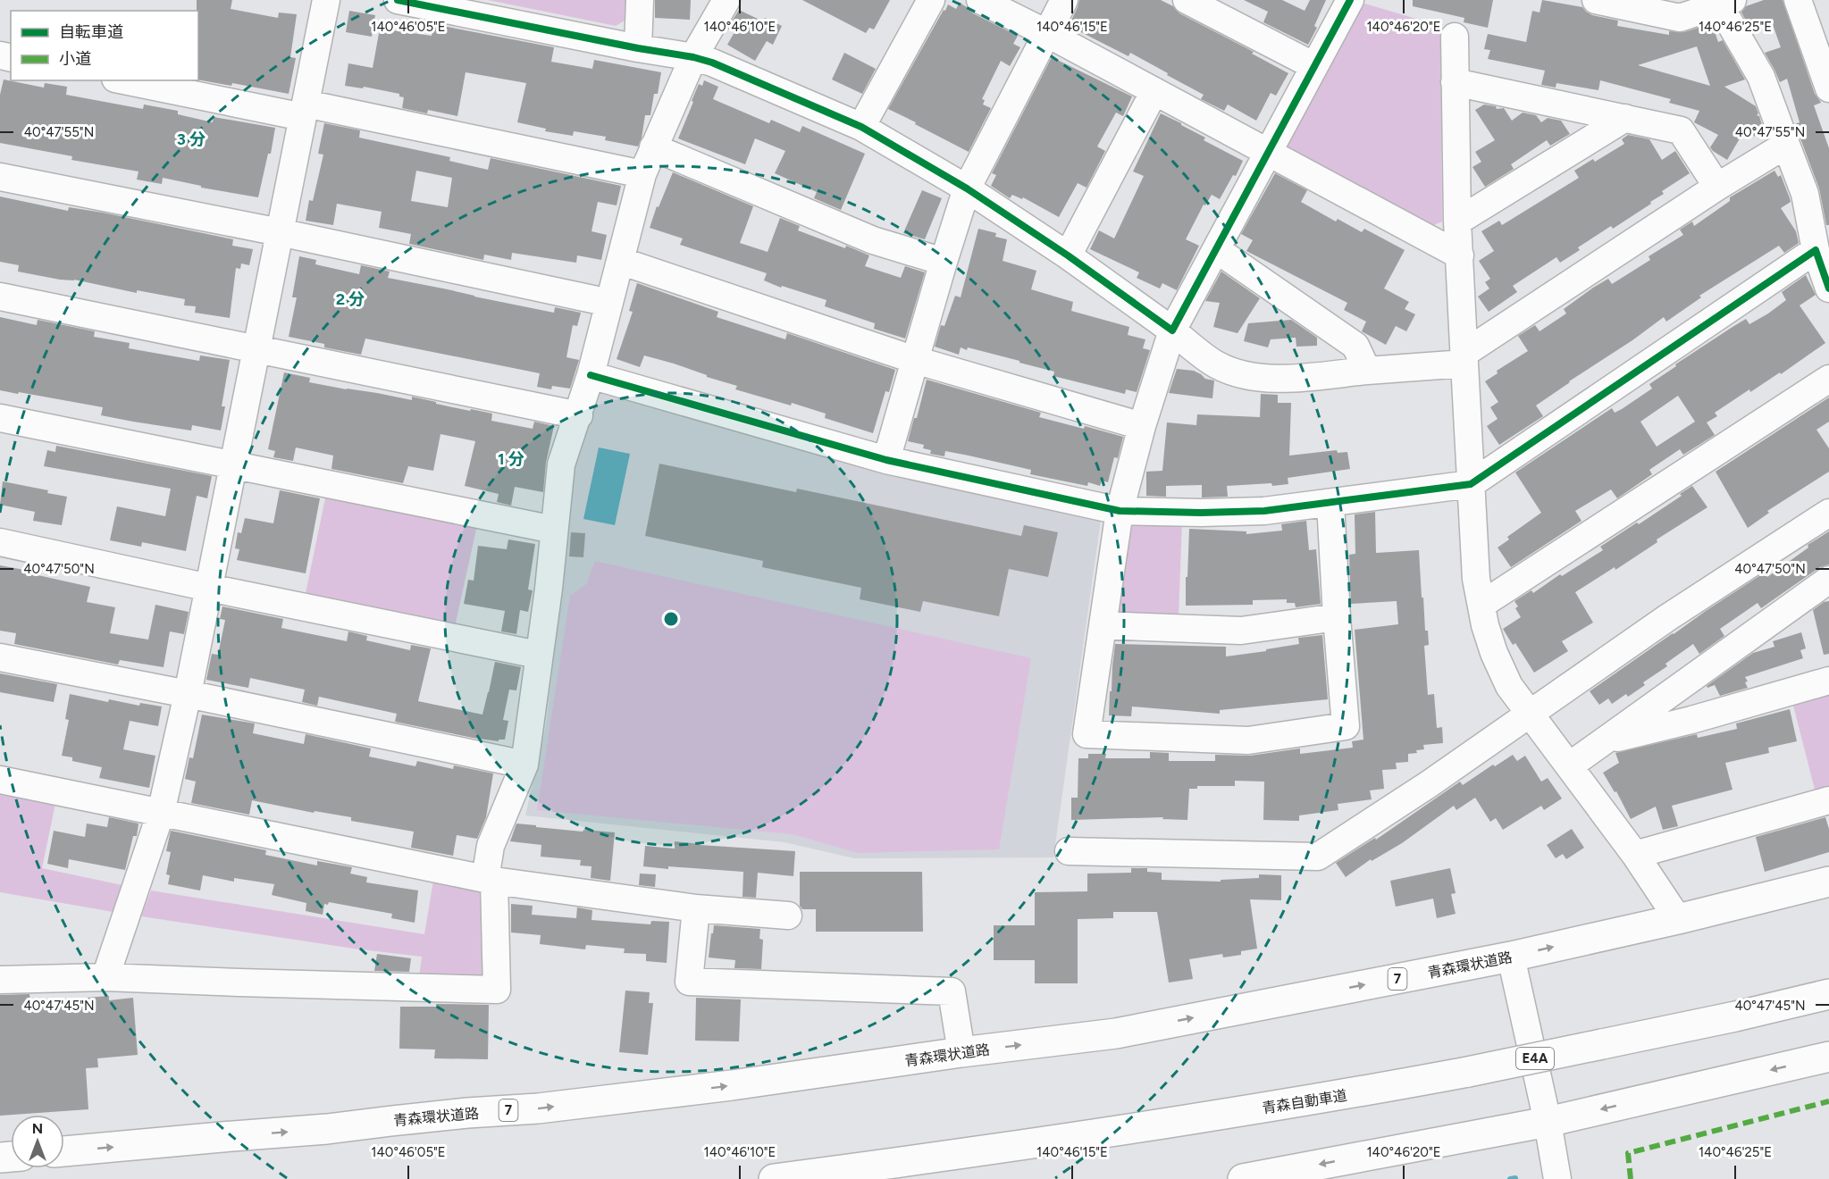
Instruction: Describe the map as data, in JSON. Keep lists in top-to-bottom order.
{
  "streets": {
    "highway": [
      "青森環状道路",
      "7",
      "E4A",
      "青森自動車道"
    ]
  },
  "one_way": ["青森環状道路"],
  "legend": ["自転車道", "小道"],
  "north": "top",
  "coordinates": [
    "140°46'05\"E",
    "140°46'10\"E",
    "140°46'15\"E",
    "140°46'20\"E",
    "140°46'25\"E",
    "40°47'55\"N",
    "40°47'50\"N",
    "40°47'45\"N"
  ],
  "rings": ["3 分", "2 分", "1 分"]
}
